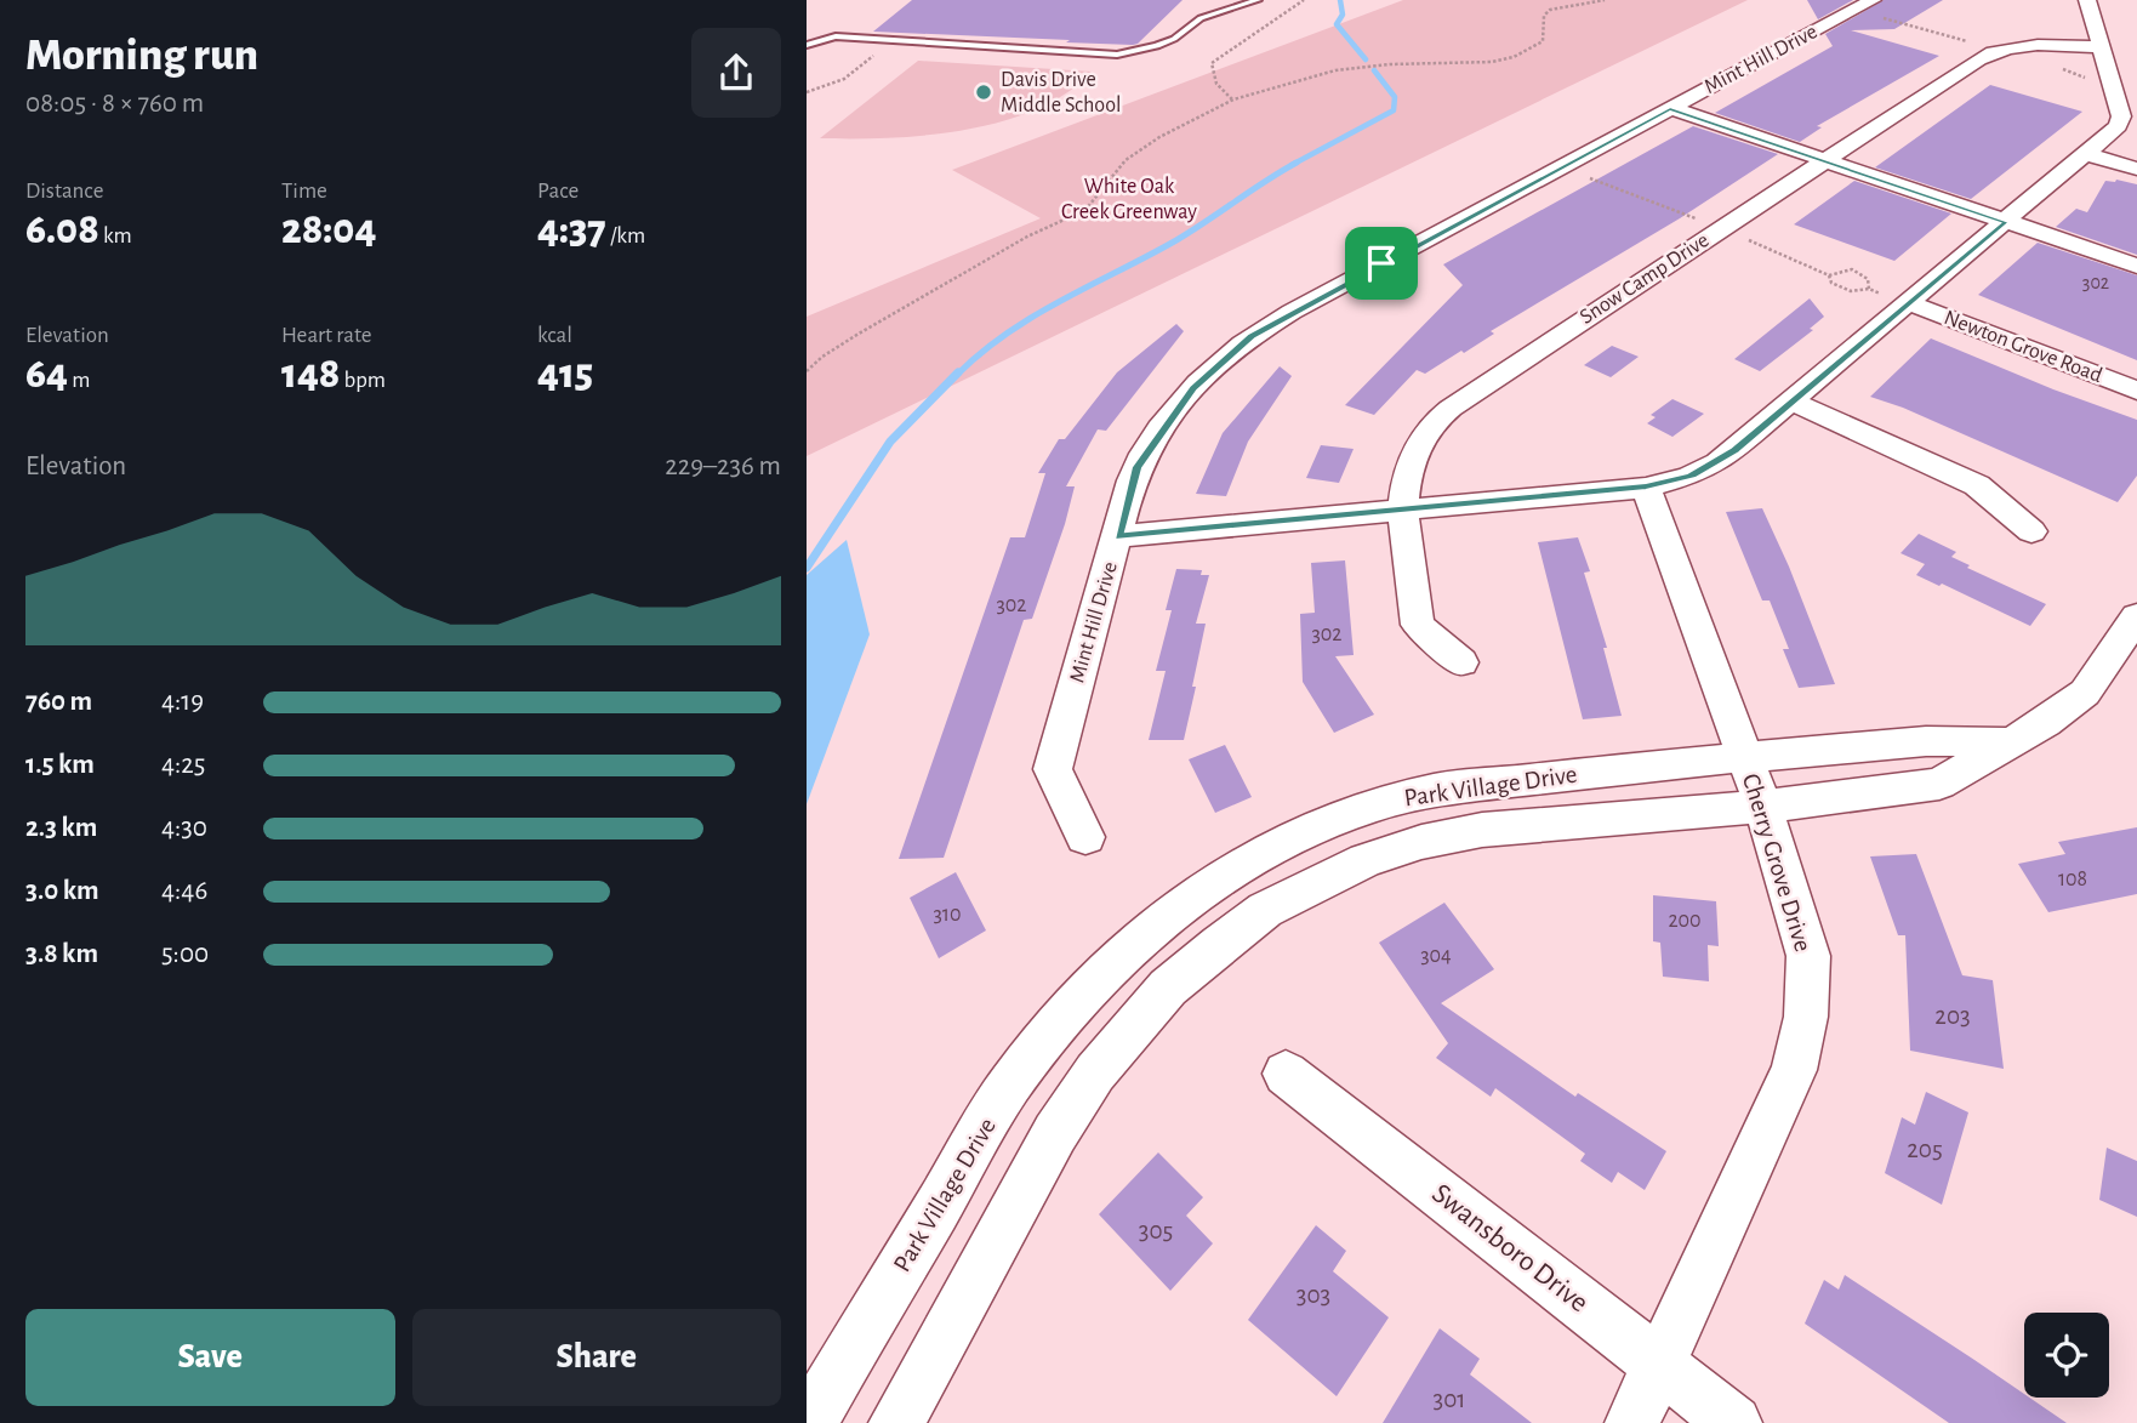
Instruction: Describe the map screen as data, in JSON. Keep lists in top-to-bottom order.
{
  "streets": {
    "street": [
      "Mint Hill Drive",
      "Snow Camp Drive",
      "Newton Grove Road",
      "Park Village Drive",
      "Cherry Grove Drive",
      "Swansboro Drive"
    ]
  },
  "crossings": [
    ["Park Village Drive", "Cherry Grove Drive"],
    ["Cherry Grove Drive", "Swansboro Drive"]
  ],
  "parks": ["White Oak Creek Greenway"],
  "places": ["Davis Drive Middle School"],
  "house_numbers": [
    "302",
    "302",
    "302",
    "108",
    "310",
    "200",
    "304",
    "203",
    "205",
    "305",
    "303",
    "301"
  ],
  "page": {
    "heading": ["Morning run", "08:05 · 8 × 760 m"],
    "stats": [
      ["Distance", "6.08 km"],
      ["Time", "28:04"],
      ["Pace", "4:37 /km"],
      ["Elevation", "64 m"],
      ["Heart rate", "148 bpm"],
      ["kcal", "415"]
    ],
    "chart": ["Elevation", "229–236 m"],
    "list": [
      {
        "name": "760 m",
        "note": "4:19"
      },
      {
        "name": "1.5 km",
        "note": "4:25"
      },
      {
        "name": "2.3 km",
        "note": "4:30"
      },
      {
        "name": "3.0 km",
        "note": "4:46"
      },
      {
        "name": "3.8 km",
        "note": "5:00"
      }
    ],
    "buttons": ["Save", "Share"]
  }
}
